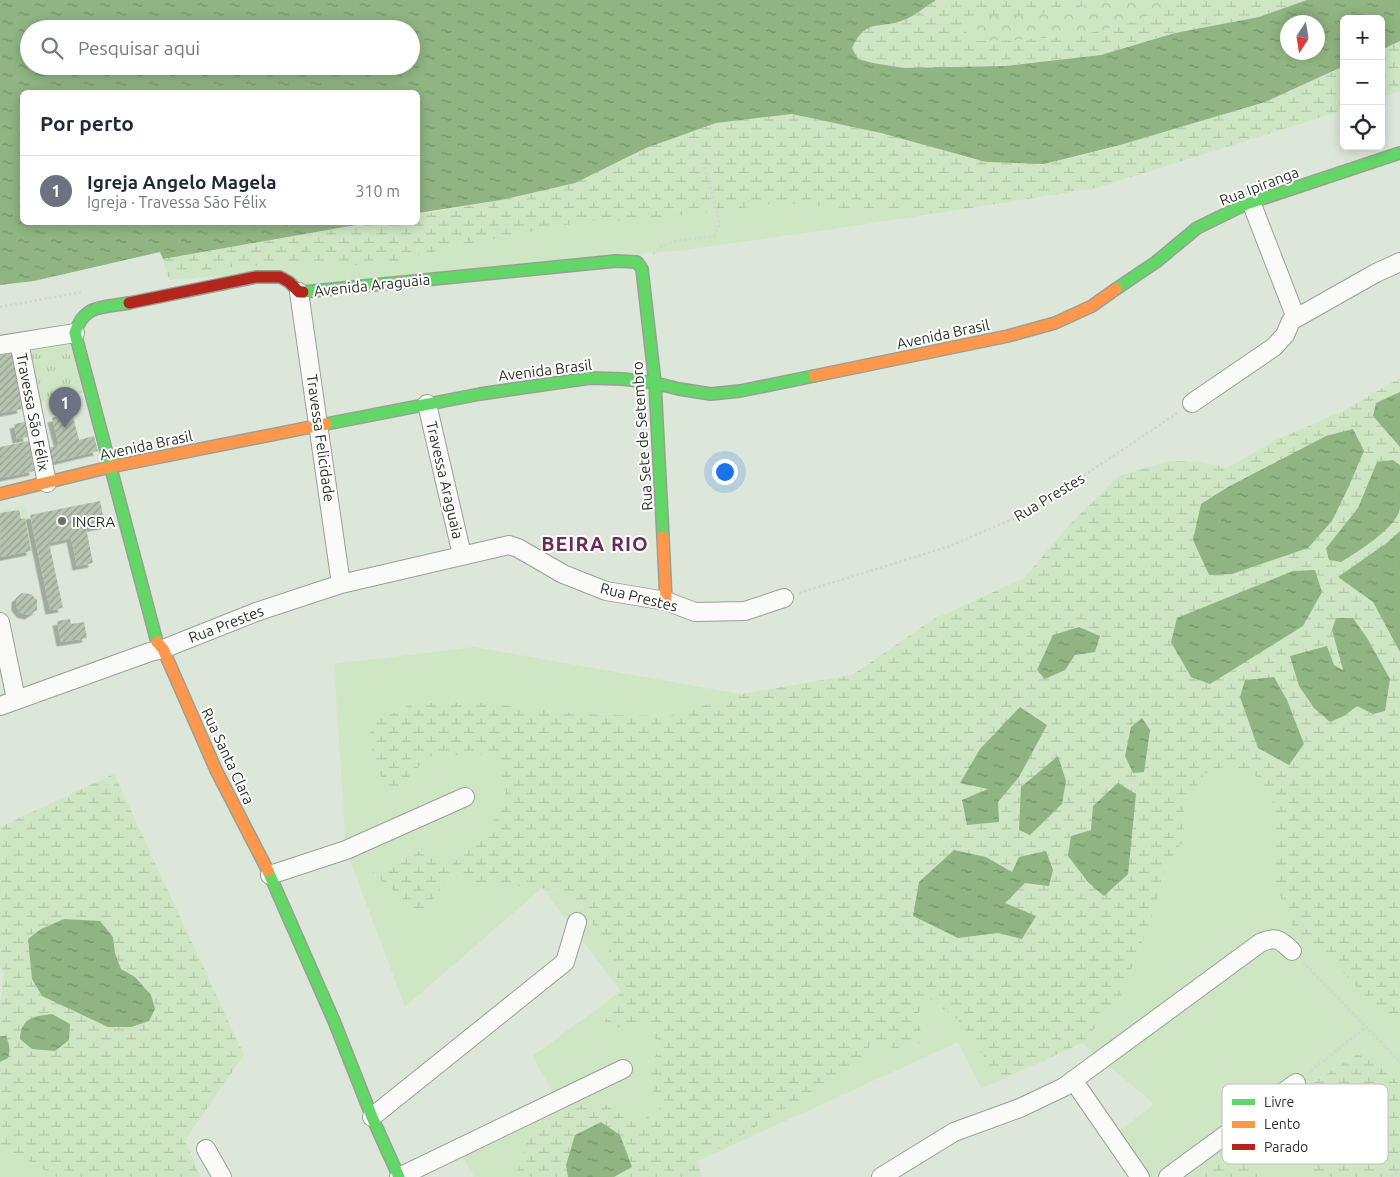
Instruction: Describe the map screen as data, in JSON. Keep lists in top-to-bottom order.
{
  "streets": {
    "street": [
      "Rua Ipiranga",
      "Avenida Araguaia",
      "Avenida Brasil",
      "Travessa São Félix",
      "Rua Sete de Setembro",
      "Travessa Felicidade",
      "Travessa Araguaia",
      "Rua Prestes",
      "Rua Santa Clara"
    ]
  },
  "crossings": [
    ["Rua Ipiranga", "Avenida Brasil"],
    ["Avenida Araguaia", "Rua Sete de Setembro"],
    ["Avenida Araguaia", "Travessa Felicidade"],
    ["Avenida Araguaia", "Rua Santa Clara"],
    ["Avenida Brasil", "Travessa São Félix"],
    ["Avenida Brasil", "Rua Sete de Setembro"],
    ["Avenida Brasil", "Travessa Felicidade"],
    ["Avenida Brasil", "Travessa Araguaia"],
    ["Avenida Brasil", "Rua Santa Clara"],
    ["Rua Sete de Setembro", "Rua Prestes"],
    ["Travessa Felicidade", "Rua Prestes"],
    ["Travessa Araguaia", "Rua Prestes"],
    ["Rua Prestes", "Rua Santa Clara"]
  ],
  "districts": ["BEIRA RIO"],
  "places": ["INCRA"],
  "legend": ["Livre", "Lento", "Parado"],
  "north": "bottom",
  "page": {
    "map_buttons": ["+", "−"],
    "search": "Pesquisar aqui",
    "heading": "Por perto",
    "list": [
      {
        "mark": "1",
        "name": "Igreja Angelo Magela",
        "note": "Igreja · Travessa São Félix",
        "value": "310 m"
      }
    ],
    "pins": "1"
  }
}
